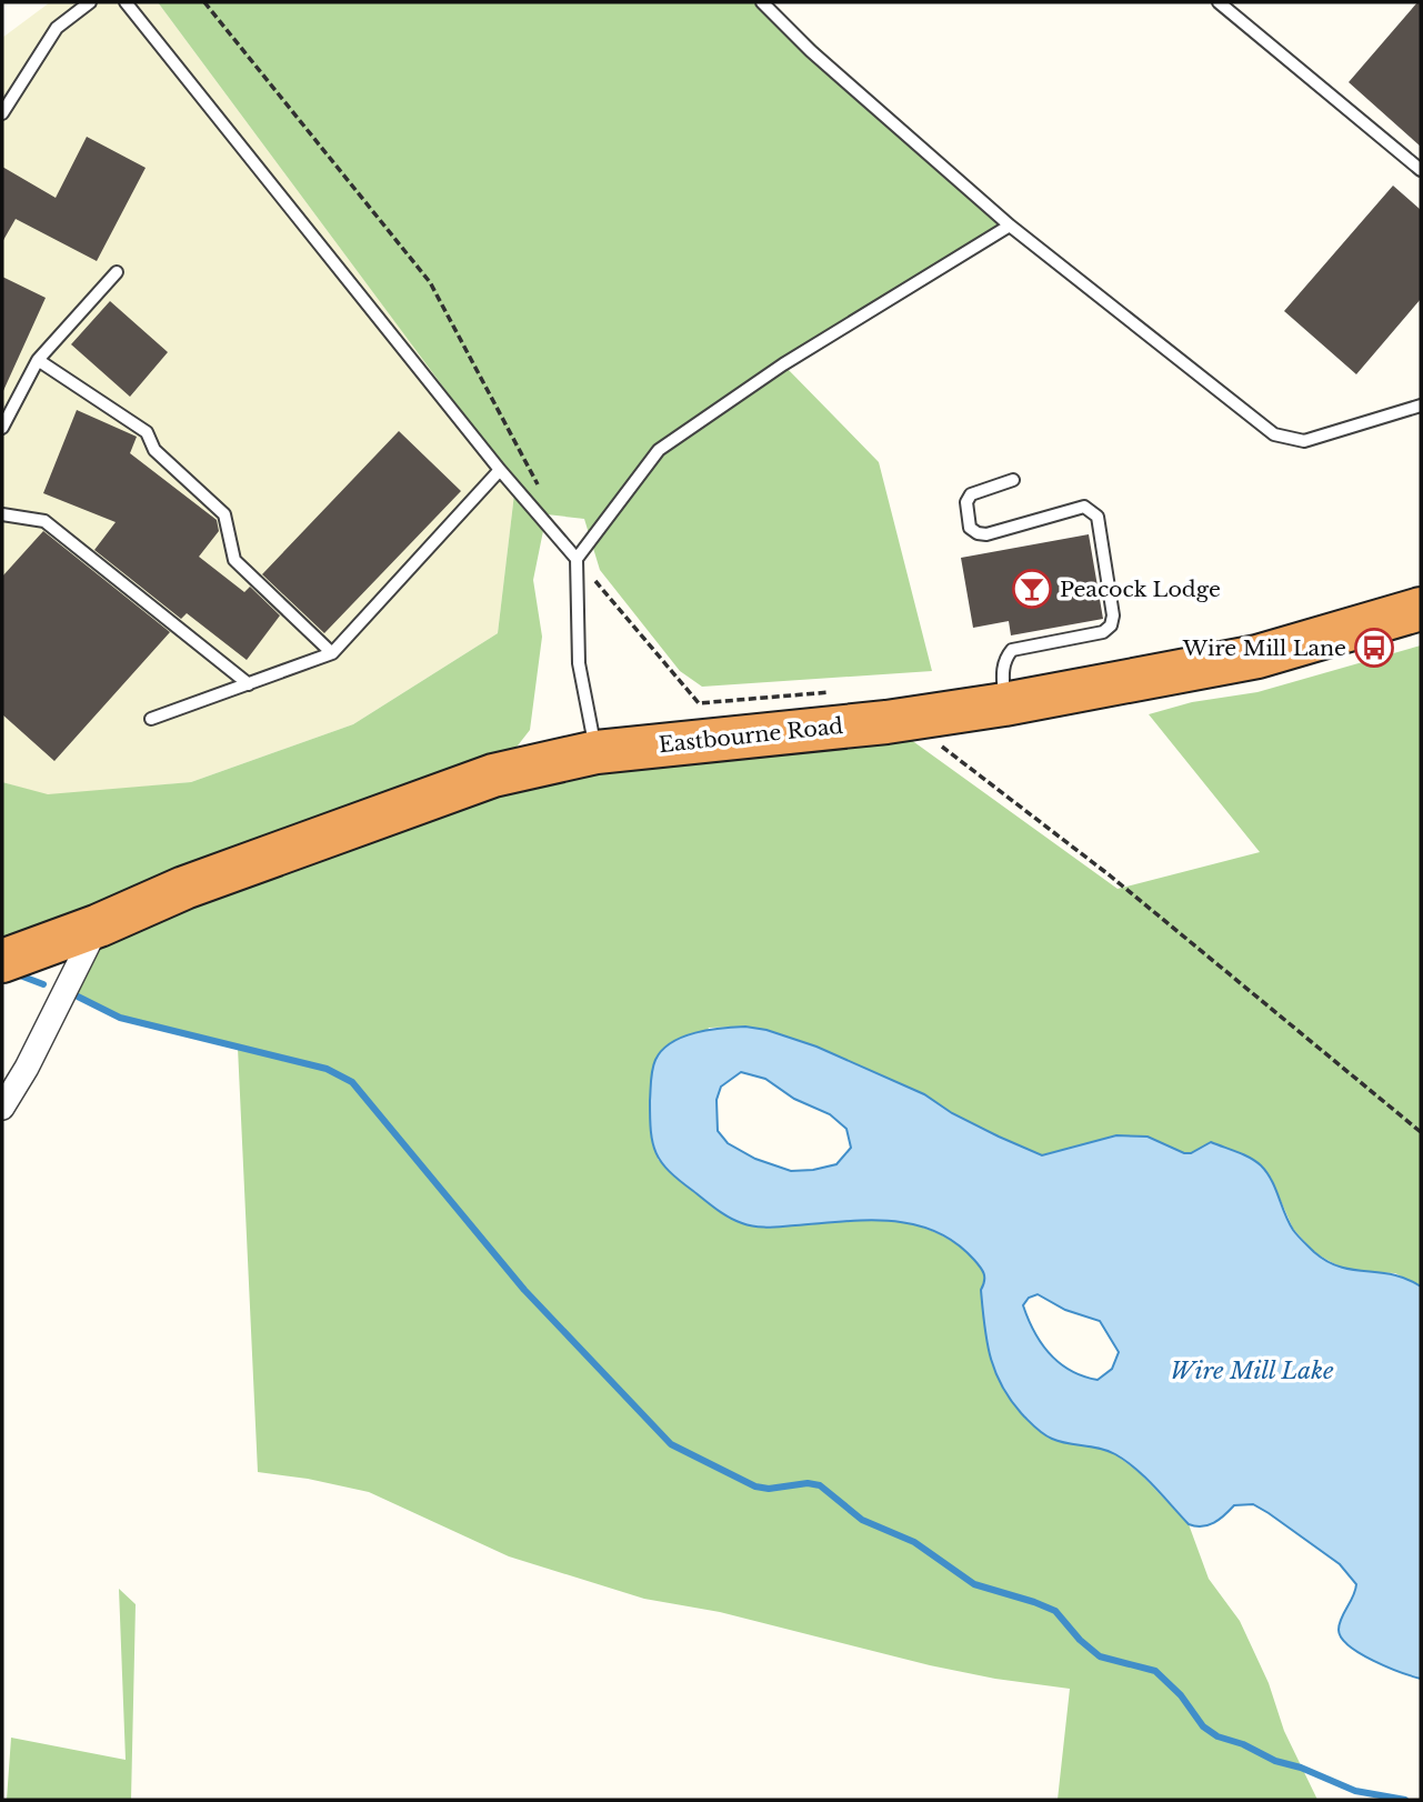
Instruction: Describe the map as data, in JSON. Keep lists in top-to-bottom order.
{
  "streets": {
    "highway": ["Eastbourne Road"]
  },
  "water": ["Wire Mill Lake"],
  "places": {
    "bar": ["Peacock Lodge"],
    "bus stop": ["Wire Mill Lane"]
  }
}
